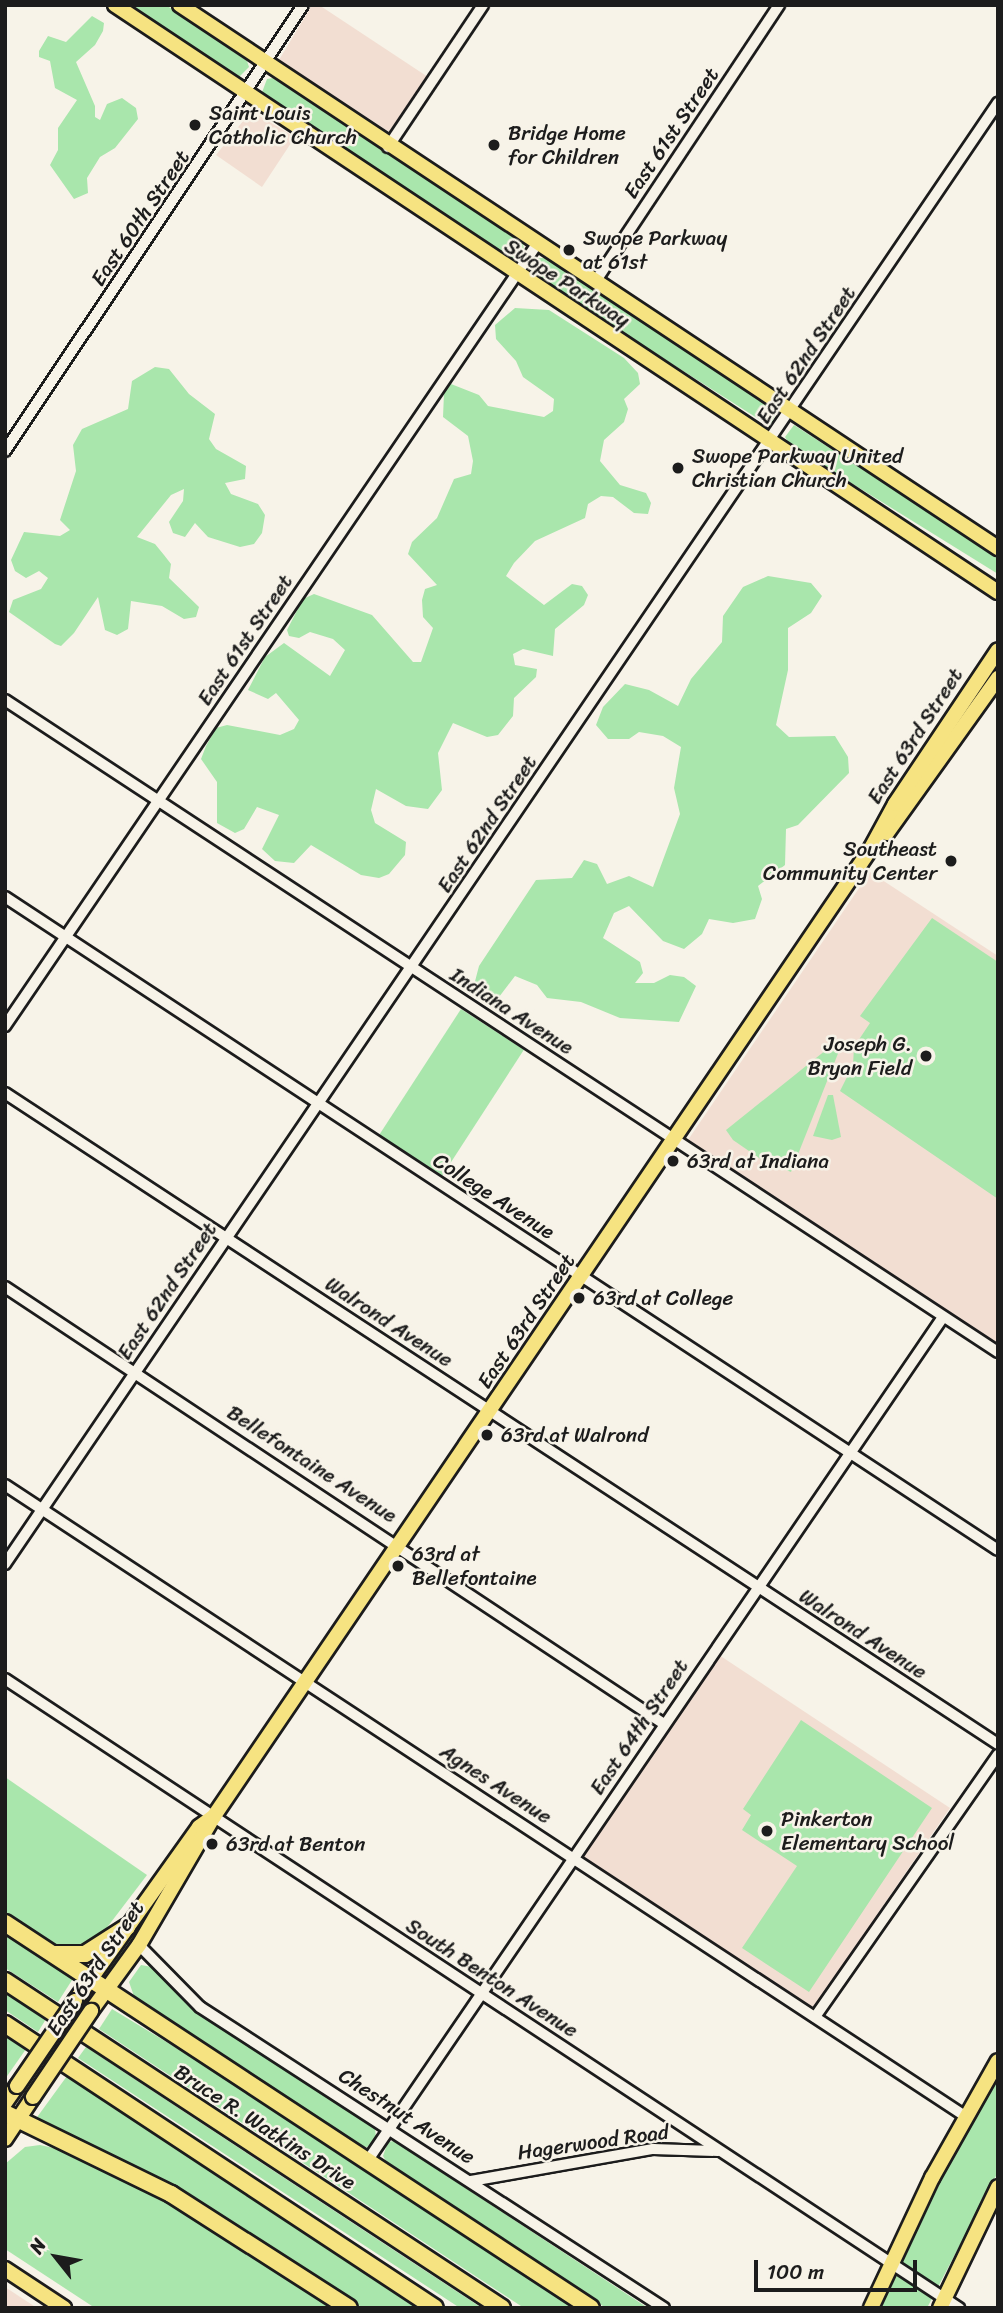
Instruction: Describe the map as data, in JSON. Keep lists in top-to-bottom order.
{
  "streets": {
    "highway": ["Bruce R. Watkins Drive"],
    "main road": ["Swope Parkway", "East 63rd Street"],
    "street": [
      "East 61st Street",
      "East 60th Street",
      "East 62nd Street",
      "Indiana Avenue",
      "College Avenue",
      "Walrond Avenue",
      "Bellefontaine Avenue",
      "East 64th Street",
      "Agnes Avenue",
      "South Benton Avenue",
      "Chestnut Avenue",
      "Hagerwood Road"
    ]
  },
  "crossings": [
    ["East 61st Street", "Swope Parkway"],
    ["East 61st Street", "Indiana Avenue"],
    ["East 61st Street", "College Avenue"],
    ["East 60th Street", "Swope Parkway"],
    ["Swope Parkway", "East 62nd Street"],
    ["East 62nd Street", "Indiana Avenue"],
    ["East 62nd Street", "College Avenue"],
    ["East 62nd Street", "Walrond Avenue"],
    ["East 62nd Street", "Bellefontaine Avenue"],
    ["East 62nd Street", "Agnes Avenue"],
    ["East 63rd Street", "Indiana Avenue"],
    ["East 63rd Street", "College Avenue"],
    ["East 63rd Street", "Walrond Avenue"],
    ["East 63rd Street", "Bellefontaine Avenue"],
    ["East 63rd Street", "Agnes Avenue"],
    ["East 63rd Street", "South Benton Avenue"],
    ["East 63rd Street", "Chestnut Avenue"],
    ["Indiana Avenue", "East 64th Street"],
    ["College Avenue", "East 64th Street"],
    ["Walrond Avenue", "East 64th Street"],
    ["Bellefontaine Avenue", "East 64th Street"],
    ["East 64th Street", "Agnes Avenue"],
    ["East 64th Street", "South Benton Avenue"],
    ["East 64th Street", "Chestnut Avenue"],
    ["South Benton Avenue", "Hagerwood Road"],
    ["Chestnut Avenue", "Hagerwood Road"]
  ],
  "places": [
    "Saint Louis Catholic Church",
    "Bridge Home for Children",
    "Swope Parkway at 61st",
    "Swope Parkway United Christian Church",
    "Southeast Community Center",
    "Joseph G. Bryan Field",
    "63rd at Indiana",
    "63rd at College",
    "63rd at Walrond",
    "63rd at Bellefontaine",
    "Pinkerton Elementary School",
    "63rd at Benton"
  ],
  "scale_bar": "100 m",
  "north": "top left"
}
